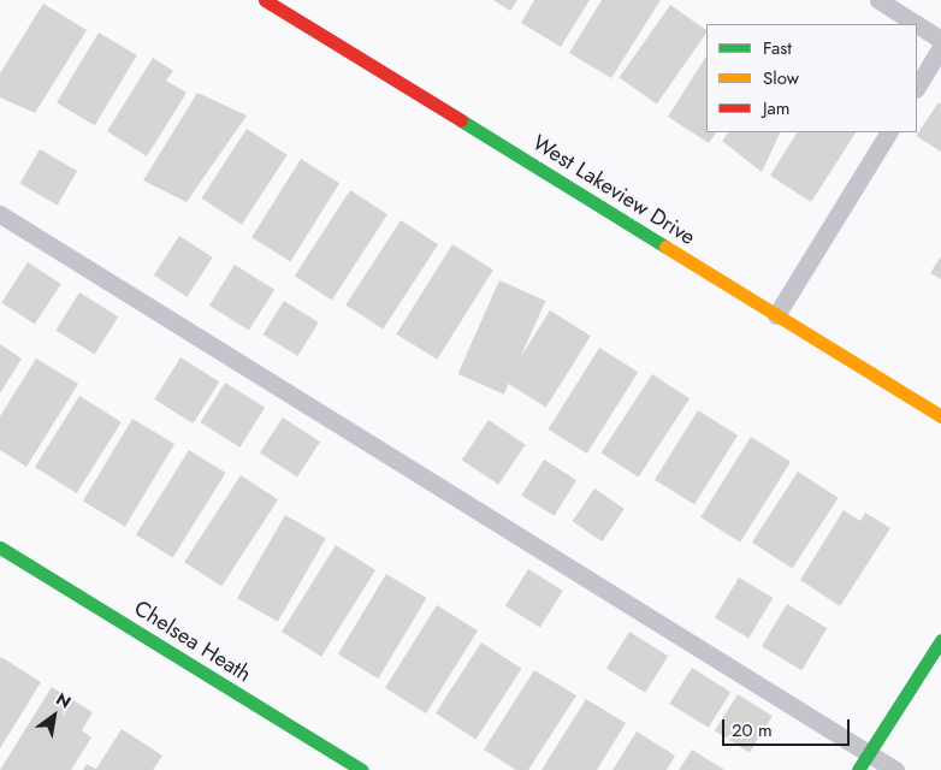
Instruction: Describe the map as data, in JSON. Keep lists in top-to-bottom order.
{
  "streets": {
    "street": ["West Lakeview Drive", "Chelsea Heath"]
  },
  "legend": ["Fast", "Slow", "Jam"],
  "scale_bar": "20 m",
  "north": "top right"
}
